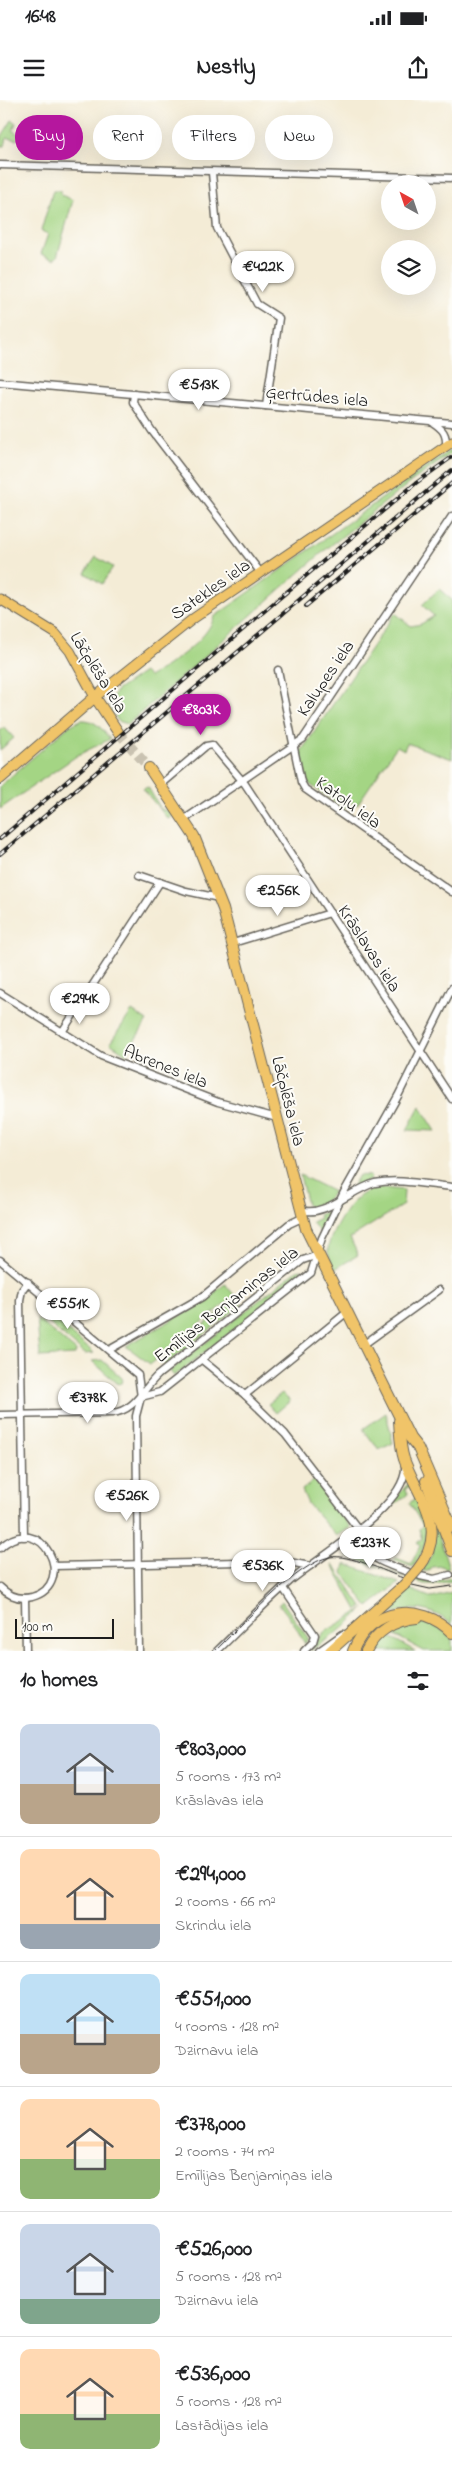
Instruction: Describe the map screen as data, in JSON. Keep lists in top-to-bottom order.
{
  "streets": {
    "highway": ["Satekles iela", "Lāčplēša iela"],
    "street": [
      "Ģertrūdes iela",
      "Kalupes iela",
      "Katoļu iela",
      "Krāslavas iela",
      "Abrenes iela",
      "Emīlijas Benjamiņas iela"
    ]
  },
  "crossings": [
    ["Satekles iela", "Lāčplēša iela"],
    ["Lāčplēša iela", "Kalupes iela"],
    ["Lāčplēša iela", "Krāslavas iela"],
    ["Lāčplēša iela", "Abrenes iela"],
    ["Lāčplēša iela", "Emīlijas Benjamiņas iela"],
    ["Kalupes iela", "Katoļu iela"],
    ["Kalupes iela", "Krāslavas iela"]
  ],
  "scale_bar": "100 m",
  "north": "top left",
  "page": {
    "status": "16:48",
    "header": "Nestly",
    "chip": [
      "Buy",
      "Rent",
      "Filters",
      "New"
    ],
    "price": [
      "€422K",
      "€513K",
      "€803K",
      "€256K",
      "€294K",
      "€551K",
      "€378K",
      "€526K",
      "€237K",
      "€536K"
    ],
    "scale": "100 m",
    "heading": "10 homes",
    "list": [
      {
        "name": "€803,000",
        "note": "5 rooms · 173 m² · Krāslavas iela"
      },
      {
        "name": "€294,000",
        "note": "2 rooms · 66 m² · Skrindu iela"
      },
      {
        "name": "€551,000",
        "note": "4 rooms · 128 m² · Dzirnavu iela"
      },
      {
        "name": "€378,000",
        "note": "2 rooms · 74 m² · Emīlijas Benjamiņas iela"
      },
      {
        "name": "€526,000",
        "note": "5 rooms · 128 m² · Dzirnavu iela"
      },
      {
        "name": "€536,000",
        "note": "5 rooms · 128 m² · Lastādijas iela"
      }
    ]
  }
}
